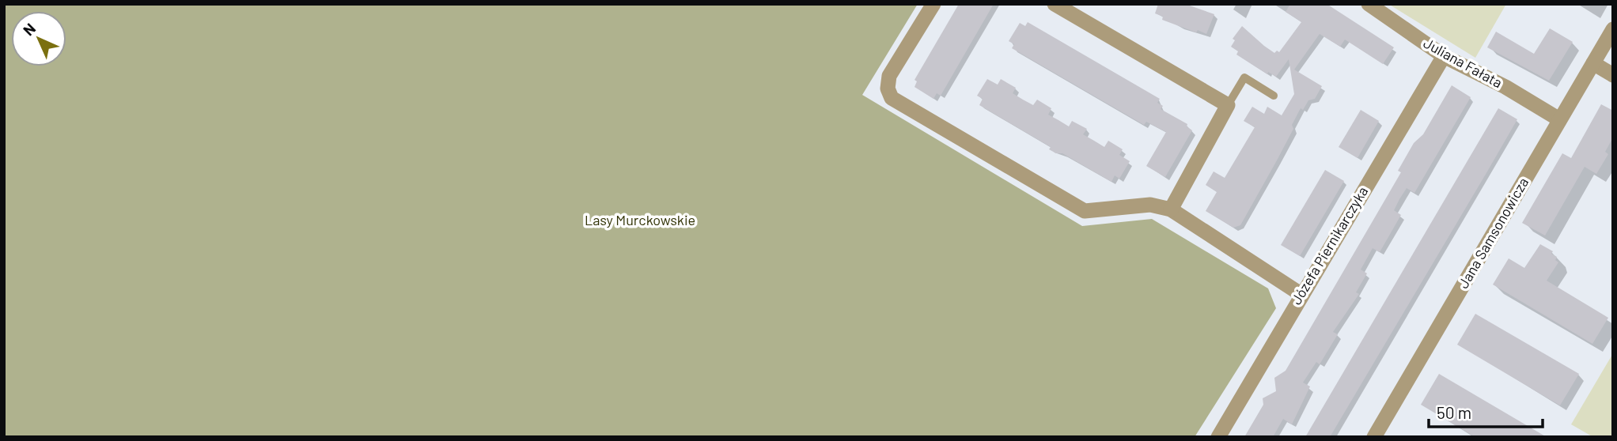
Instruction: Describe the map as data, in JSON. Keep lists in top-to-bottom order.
{
  "streets": {
    "street": ["Juliana Fałata", "Jana Samsonowicza", "Józefa Piernikarczyka"]
  },
  "crossings": [
    ["Juliana Fałata", "Jana Samsonowicza"],
    ["Juliana Fałata", "Józefa Piernikarczyka"]
  ],
  "parks": ["Lasy Murckowskie"],
  "scale_bar": "50 m",
  "north": "top left"
}
